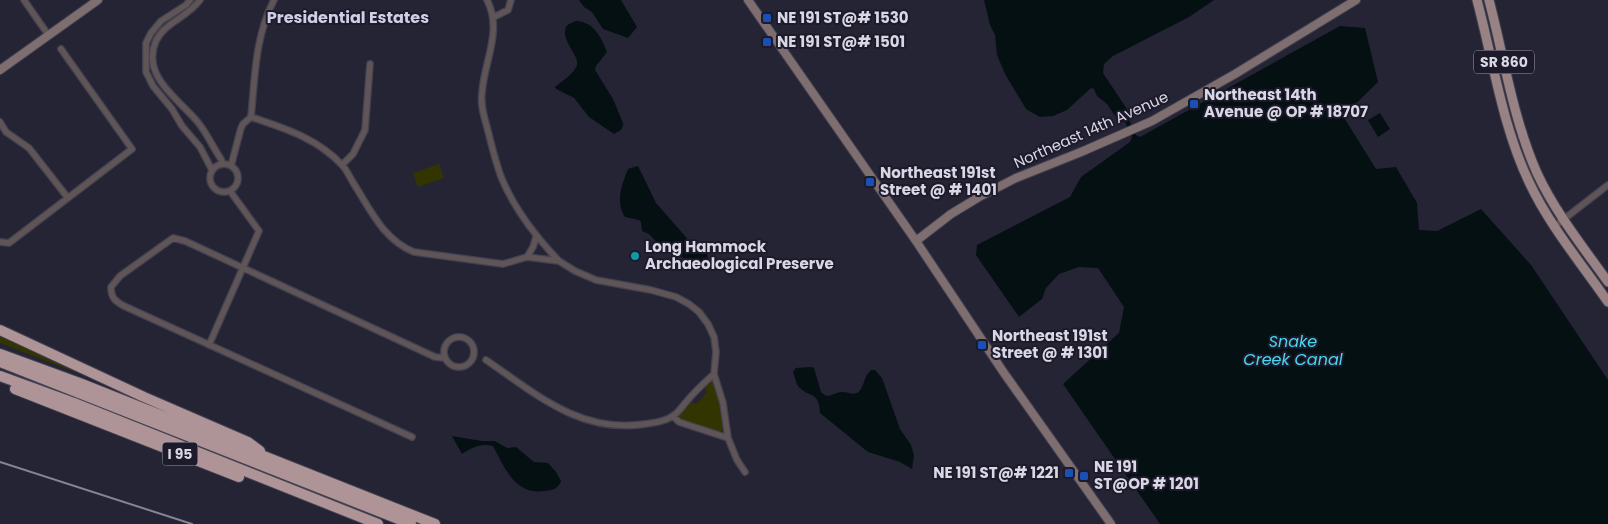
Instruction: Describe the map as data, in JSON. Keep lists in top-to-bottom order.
{
  "streets": {
    "highway": ["I 95"],
    "main road": ["SR 860"],
    "street": ["Northeast 14th Avenue"]
  },
  "districts": ["Presidential Estates"],
  "water": ["Snake Creek Canal"],
  "places": {
    "transit": [
      "NE 191 ST@# 1530",
      "NE 191 ST@# 1501",
      "Northeast 14th Avenue @ OP # 18707",
      "Northeast 191st Street @ # 1401",
      "Northeast 191st Street @ # 1301",
      "NE 191 ST@# 1221",
      "NE 191 ST@OP # 1201"
    ],
    "other": ["Long Hammock Archaeological Preserve"]
  }
}
